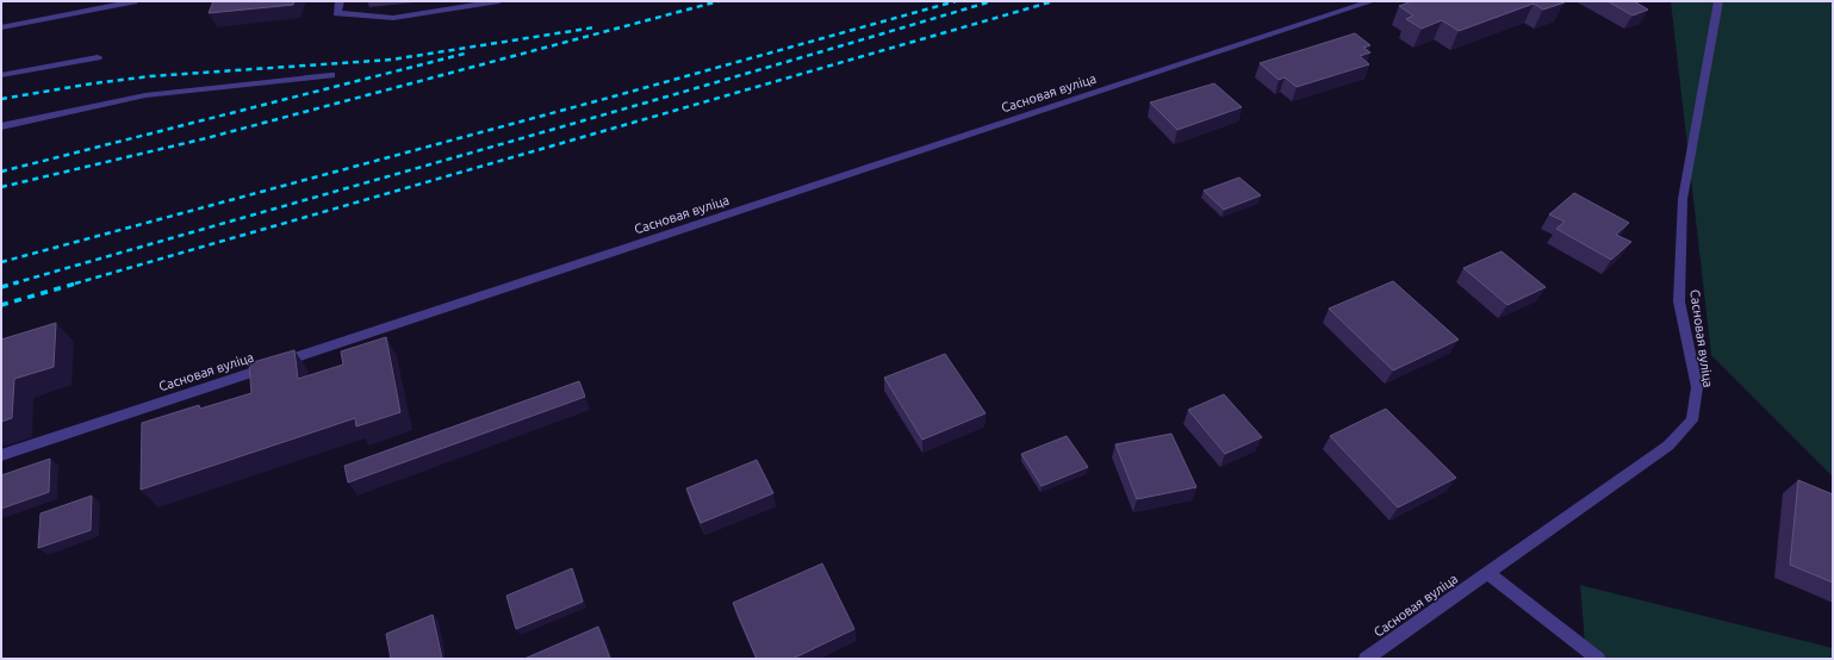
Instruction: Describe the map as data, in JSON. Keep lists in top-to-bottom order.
{
  "streets": {
    "street": ["Сасновая вуліца"]
  }
}
